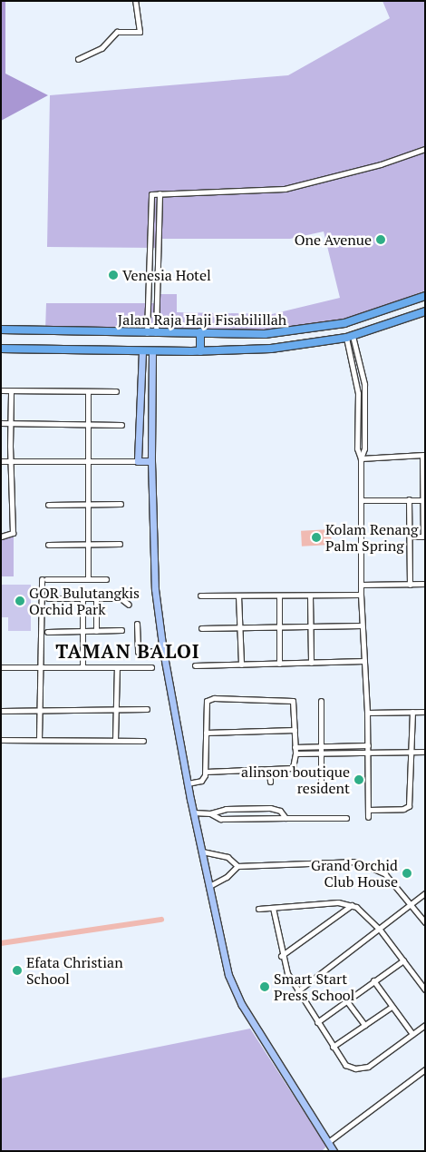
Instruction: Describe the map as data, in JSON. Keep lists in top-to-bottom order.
{
  "streets": {
    "main road": ["Jalan Raja Haji Fisabilillah"]
  },
  "districts": ["TAMAN BALOI"],
  "places": [
    "One Avenue",
    "Venesia Hotel",
    "Kolam Renang Palm Spring",
    "GOR Bulutangkis Orchid Park",
    "alinson boutique resident",
    "Grand Orchid Club House",
    "Efata Christian School",
    "Smart Start Press School"
  ]
}
